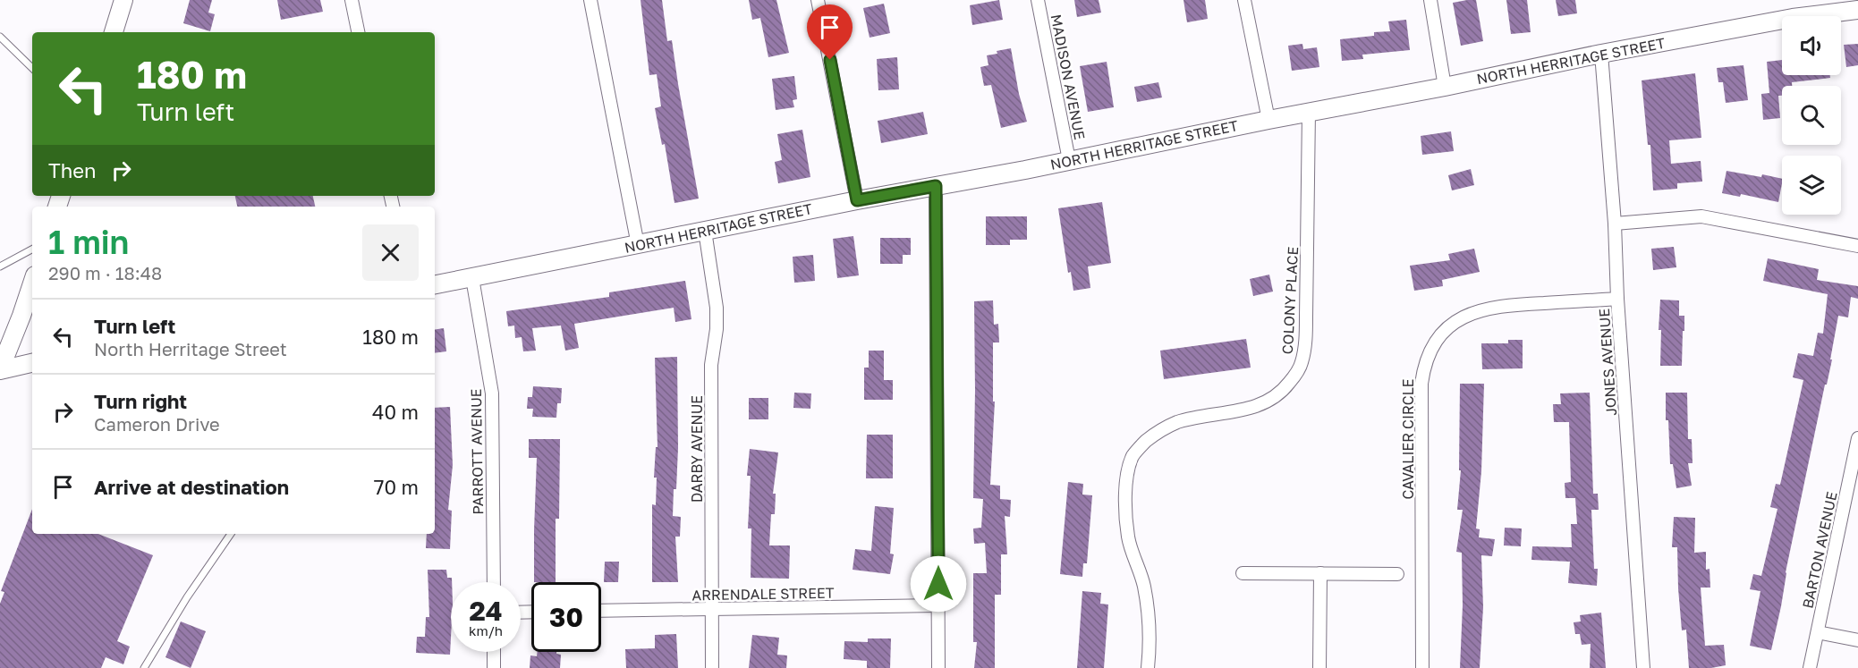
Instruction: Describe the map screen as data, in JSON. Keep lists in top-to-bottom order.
{
  "streets": {
    "street": [
      "NORTH HERRITAGE STREET",
      "MADISON AVENUE",
      "COLONY PLACE",
      "JONES AVENUE",
      "CAVALIER CIRCLE",
      "DARBY AVENUE",
      "PARROTT AVENUE",
      "BARTON AVENUE",
      "ARRENDALE STREET"
    ]
  },
  "crossings": [
    ["NORTH HERRITAGE STREET", "MADISON AVENUE"],
    ["NORTH HERRITAGE STREET", "COLONY PLACE"],
    ["NORTH HERRITAGE STREET", "JONES AVENUE"],
    ["NORTH HERRITAGE STREET", "DARBY AVENUE"],
    ["NORTH HERRITAGE STREET", "PARROTT AVENUE"],
    ["JONES AVENUE", "CAVALIER CIRCLE"],
    ["DARBY AVENUE", "ARRENDALE STREET"]
  ],
  "page": {
    "turn": ["180 m", "Turn left"],
    "then": "Then",
    "heading": ["1 min", "290 m · 18:48"],
    "list": [
      {
        "name": "Turn left",
        "note": "North Herritage Street",
        "value": "180 m"
      },
      {
        "name": "Turn right",
        "note": "Cameron Drive",
        "value": "40 m"
      },
      {
        "name": "Arrive at destination",
        "value": "70 m"
      }
    ],
    "speed": "24 km/h",
    "limit": "30"
  }
}
